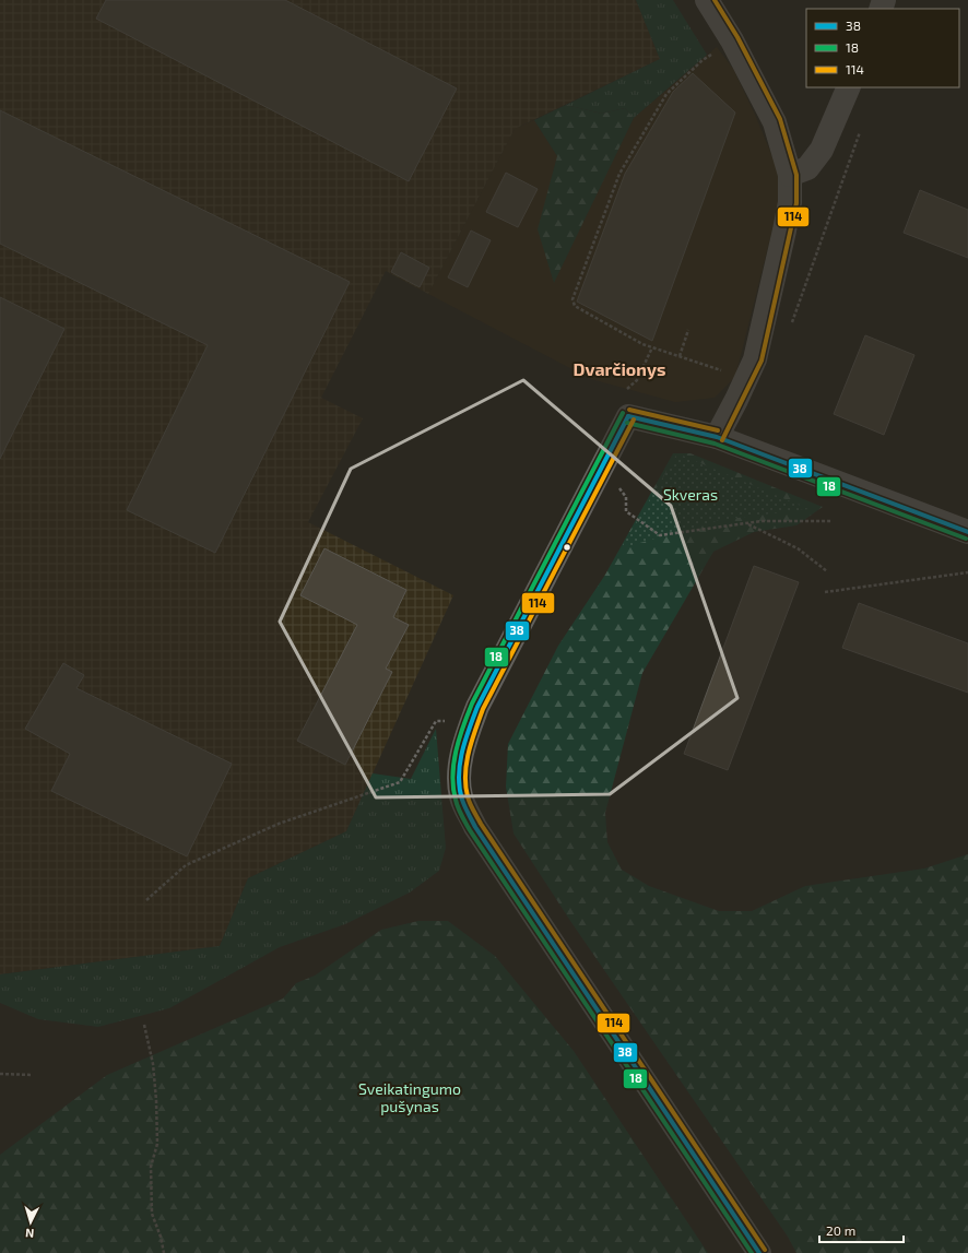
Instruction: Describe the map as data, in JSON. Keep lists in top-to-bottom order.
{
  "districts": ["Dvarčionys"],
  "parks": ["Skveras", "Sveikatingumo pušynas"],
  "lines": ["transit line 114", "transit line 18", "transit line 38"],
  "legend": ["38", "18", "114"],
  "scale_bar": "20 m",
  "north": "bottom"
}
